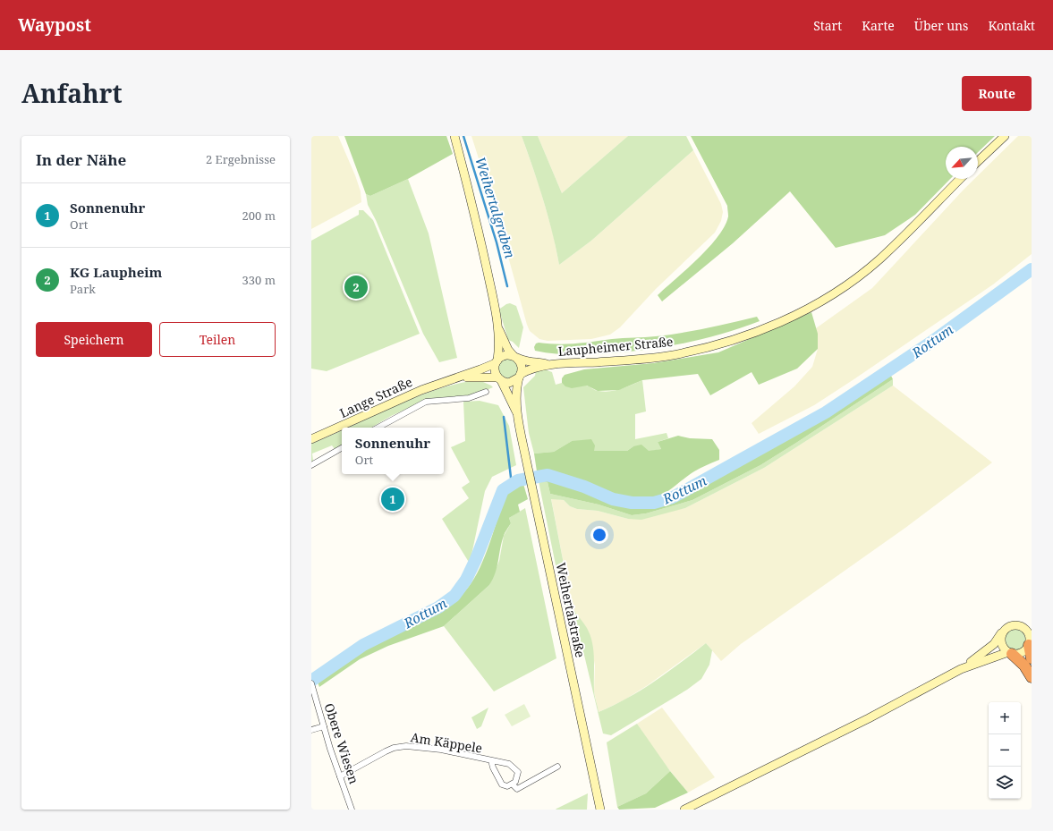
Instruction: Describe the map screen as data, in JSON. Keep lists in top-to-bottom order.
{
  "streets": {
    "street": [
      "Laupheimer Straße",
      "Lange Straße",
      "Weihertalstraße",
      "Am Käppele",
      "Obere Wiesen"
    ]
  },
  "crossings": [
    ["Laupheimer Straße", "Lange Straße"],
    ["Laupheimer Straße", "Weihertalstraße"],
    ["Lange Straße", "Weihertalstraße"],
    ["Am Käppele", "Obere Wiesen"]
  ],
  "water": ["Weihertalgraben", "Rottum"],
  "north": "bottom left",
  "page": {
    "header": "Waypost",
    "nav": [
      "Start",
      "Karte",
      "Über uns",
      "Kontakt"
    ],
    "title": "Anfahrt",
    "buttons": [
      "Route",
      ["Speichern", "Teilen"]
    ],
    "heading": ["In der Nähe", "2 Ergebnisse"],
    "list": [
      {
        "mark": "1",
        "name": "Sonnenuhr",
        "note": "Ort",
        "value": "200 m"
      },
      {
        "mark": "2",
        "name": "KG Laupheim",
        "note": "Park",
        "value": "330 m"
      }
    ],
    "pins": ["2", "1"],
    "popup": ["Sonnenuhr", "Ort"],
    "map_buttons": ["+", "−"]
  }
}
